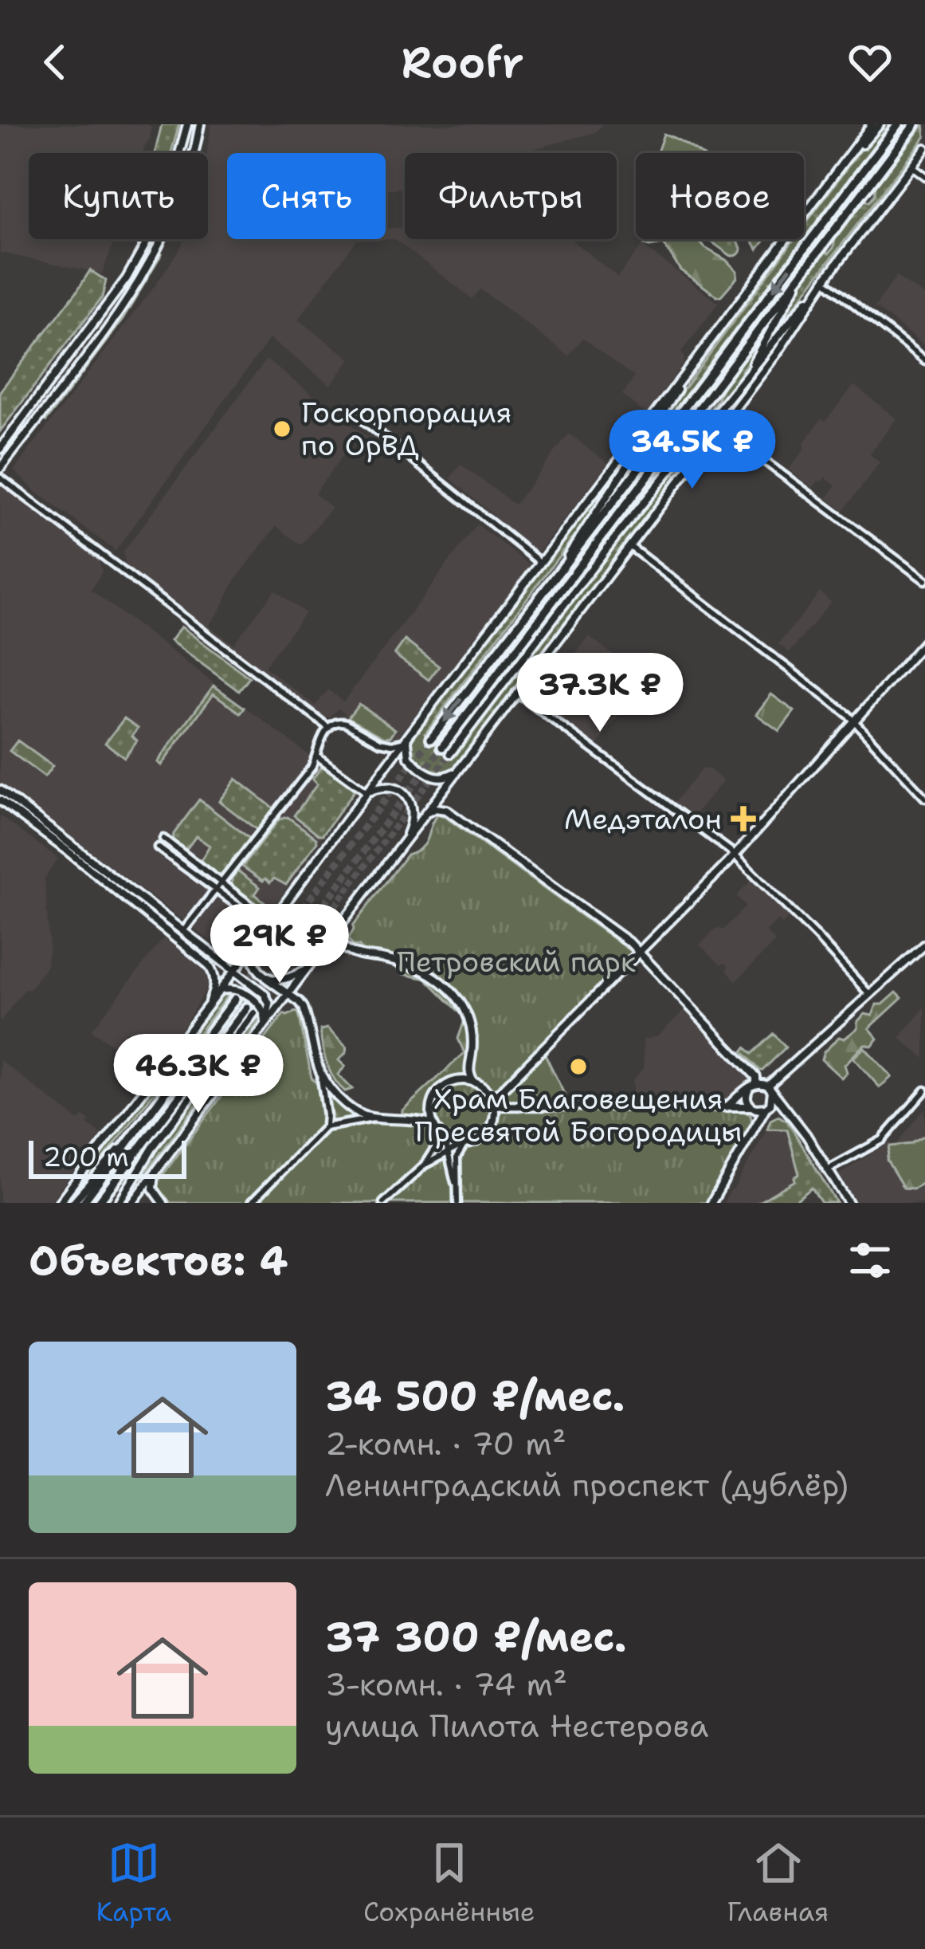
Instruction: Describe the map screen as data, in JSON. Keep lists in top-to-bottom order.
{
  "parks": ["Петровский парк"],
  "places": {
    "other": ["Госкорпорация по ОрВД", "Храм Благовещения Пресвятой Богородицы"],
    "health": ["Медэталон"]
  },
  "scale_bar": "200 m",
  "page": {
    "header": "Roofr",
    "chip": [
      "Купить",
      "Снять",
      "Фильтры",
      "Новое"
    ],
    "price": [
      "34.5K ₽",
      "37.3K ₽",
      "29K ₽",
      "46.3K ₽"
    ],
    "scale": "200 m",
    "heading": "Объектов: 4",
    "list": [
      {
        "name": "34 500 ₽/мес.",
        "note": "2-комн. · 70 m² · Ленинградский проспект (дублёр)"
      },
      {
        "name": "37 300 ₽/мес.",
        "note": "3-комн. · 74 m² · улица Пилота Нестерова"
      }
    ],
    "tabs": ["Карта", "Сохранённые", "Главная"]
  }
}
